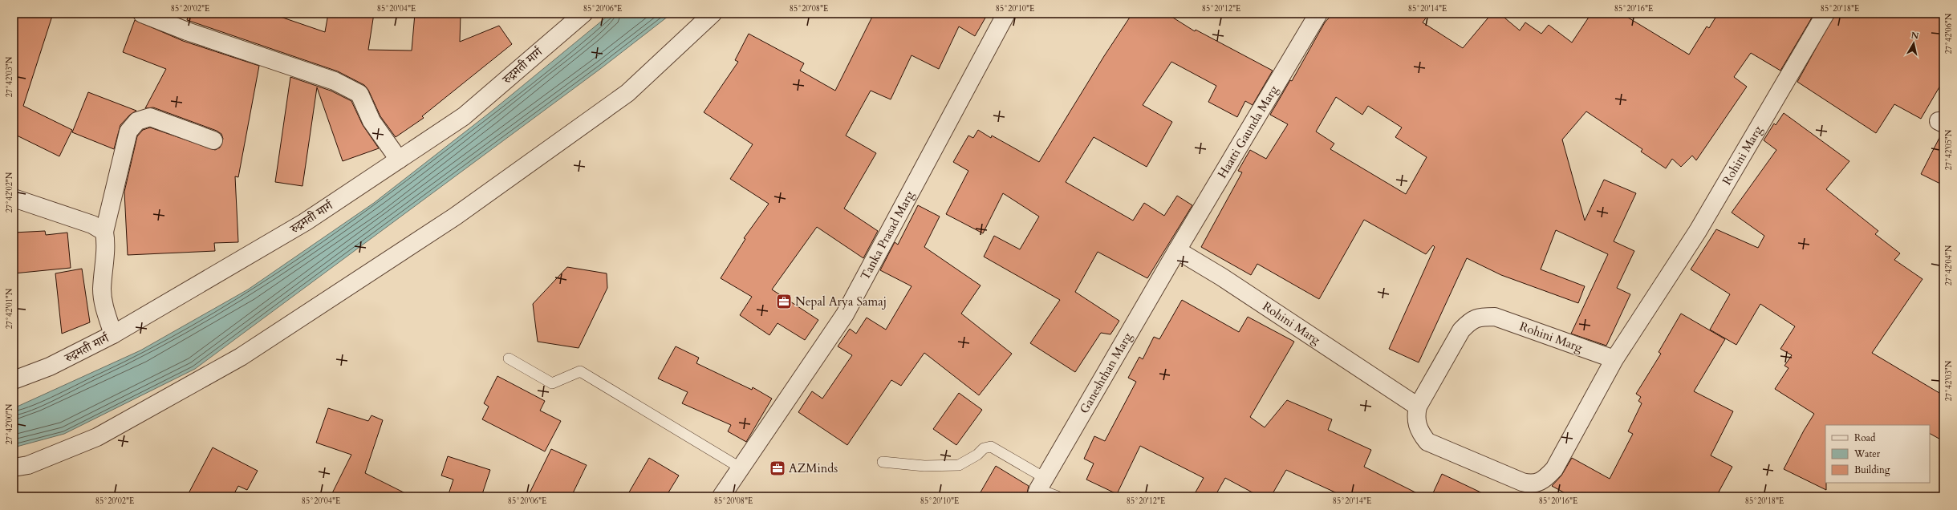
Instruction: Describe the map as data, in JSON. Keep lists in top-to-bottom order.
{
  "streets": {
    "street": [
      "रुद्रमती मार्ग",
      "Haatti Gaunda Marg",
      "Rohini Marg",
      "Tanka Prasad Marg",
      "Ganeshthan Marg"
    ]
  },
  "crossings": [
    ["Haatti Gaunda Marg", "Rohini Marg"],
    ["Haatti Gaunda Marg", "Ganeshthan Marg"],
    ["Rohini Marg", "Ganeshthan Marg"]
  ],
  "places": {
    "office": ["Nepal Arya Samaj", "AZMinds"]
  },
  "legend": ["Road", "Water", "Building"],
  "north": "top",
  "coordinates": [
    "85°20'02\"E",
    "85°20'04\"E",
    "85°20'06\"E",
    "85°20'08\"E",
    "85°20'10\"E",
    "85°20'12\"E",
    "85°20'14\"E",
    "85°20'16\"E",
    "85°20'18\"E",
    "27°42'06\"N",
    "27°42'03\"N",
    "27°42'05\"N",
    "27°42'02\"N",
    "27°42'04\"N",
    "27°42'01\"N",
    "27°42'00\"N"
  ]
}
